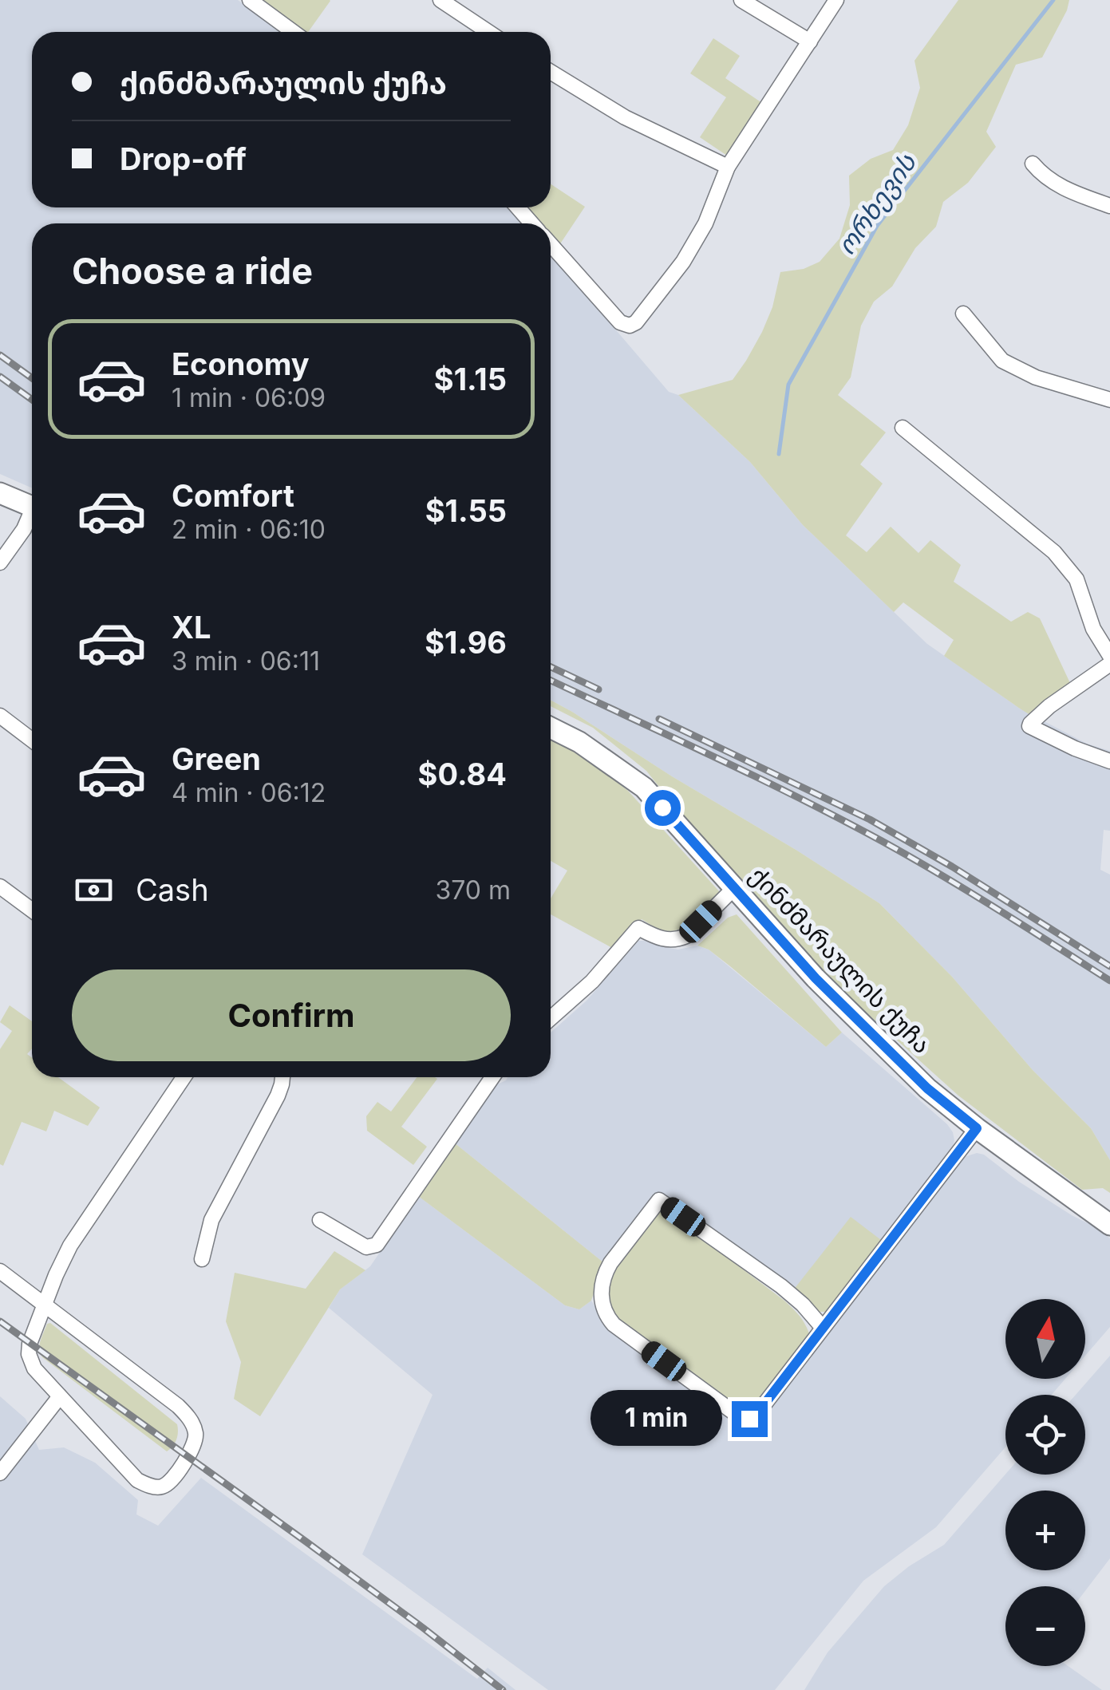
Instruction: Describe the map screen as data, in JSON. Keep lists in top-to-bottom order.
{
  "streets": {
    "main road": ["ქინძმარაულის ქუჩა"]
  },
  "water": ["ორხევის"],
  "north": "top",
  "page": {
    "banner": ["ქინძმარაულის ქუჩა", "Drop-off"],
    "heading": "Choose a ride",
    "list": [
      {
        "name": "Economy",
        "note": "1 min · 06:09",
        "value": "$1.15"
      },
      {
        "name": "Comfort",
        "note": "2 min · 06:10",
        "value": "$1.55"
      },
      {
        "name": "XL",
        "note": "3 min · 06:11",
        "value": "$1.96"
      },
      {
        "name": "Green",
        "note": "4 min · 06:12",
        "value": "$0.84"
      }
    ],
    "pay": ["Cash", "370 m"],
    "buttons": "Confirm",
    "map_buttons": ["+", "−"],
    "bubble": "1 min"
  }
}
